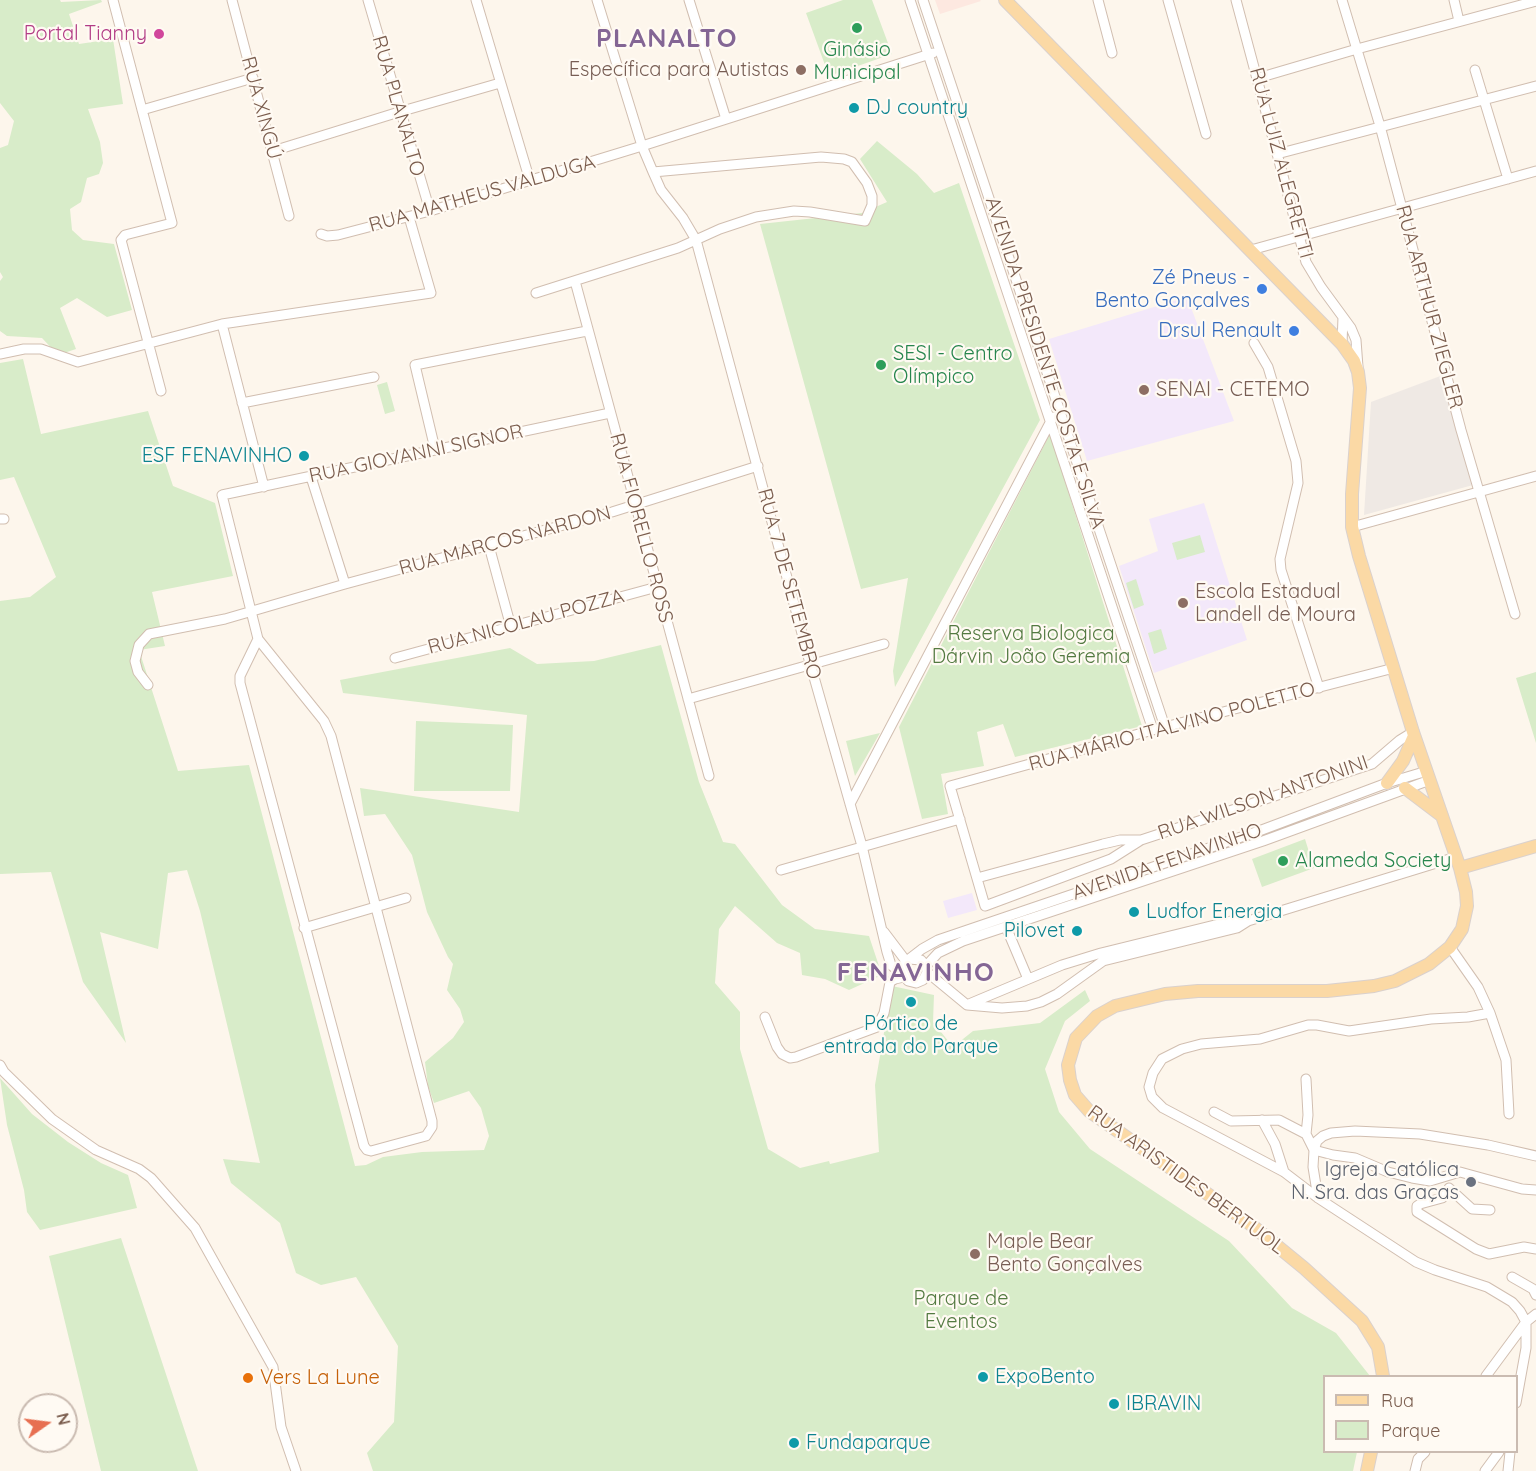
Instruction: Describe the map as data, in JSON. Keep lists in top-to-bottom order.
{
  "streets": {
    "main road": ["RUA ARISTIDES BERTUOL"],
    "street": [
      "RUA PLANALTO",
      "RUA XINGÚ",
      "RUA LUIZ ALEGRETTI",
      "RUA MATHEUS VALDUGA",
      "RUA ARTHUR ZIEGLER",
      "AVENIDA PRESIDENTE COSTA E SILVA",
      "RUA GIOVANNI SIGNOR",
      "RUA FIORELLO ROSS",
      "RUA MARCOS NARDON",
      "RUA 7 DE SETEMBRO",
      "RUA NICOLAU POZZA",
      "RUA MÁRIO ITALVINO POLETTO",
      "RUA WILSON ANTONINI",
      "AVENIDA FENAVINHO"
    ]
  },
  "crossings": [
    ["RUA PLANALTO", "RUA MATHEUS VALDUGA"],
    ["RUA LUIZ ALEGRETTI", "RUA ARISTIDES BERTUOL"],
    ["RUA MATHEUS VALDUGA", "AVENIDA PRESIDENTE COSTA E SILVA"],
    ["RUA MATHEUS VALDUGA", "RUA 7 DE SETEMBRO"],
    ["AVENIDA PRESIDENTE COSTA E SILVA", "RUA MÁRIO ITALVINO POLETTO"],
    ["RUA GIOVANNI SIGNOR", "RUA FIORELLO ROSS"],
    ["RUA GIOVANNI SIGNOR", "RUA MARCOS NARDON"],
    ["RUA FIORELLO ROSS", "RUA MARCOS NARDON"],
    ["RUA FIORELLO ROSS", "RUA NICOLAU POZZA"],
    ["RUA MARCOS NARDON", "RUA 7 DE SETEMBRO"],
    ["RUA 7 DE SETEMBRO", "AVENIDA FENAVINHO"],
    ["RUA MÁRIO ITALVINO POLETTO", "RUA ARISTIDES BERTUOL"],
    ["RUA WILSON ANTONINI", "RUA ARISTIDES BERTUOL"],
    ["AVENIDA FENAVINHO", "RUA ARISTIDES BERTUOL"]
  ],
  "districts": ["PLANALTO", "FENAVINHO"],
  "parks": ["Reserva Biologica Dárvin João Geremia", "Parque de Eventos"],
  "places": [
    "Ginásio Municipal",
    "Portal Tianny",
    "Específica para Autistas",
    "DJ country",
    "Zé Pneus - Bento Gonçalves",
    "Drsul Renault",
    "SESI - Centro Olímpico",
    "SENAI - CETEMO",
    "ESF FENAVINHO",
    "Escola Estadual Landell de Moura",
    "Alameda Society",
    "Ludfor Energia",
    "Pilovet",
    "Pórtico de entrada do Parque",
    "Igreja Católica N. Sra. das Graças",
    "Maple Bear Bento Gonçalves",
    "ExpoBento",
    "Vers La Lune",
    "IBRAVIN",
    "Fundaparque"
  ],
  "legend": ["Rua", "Parque"],
  "north": "right"
}
